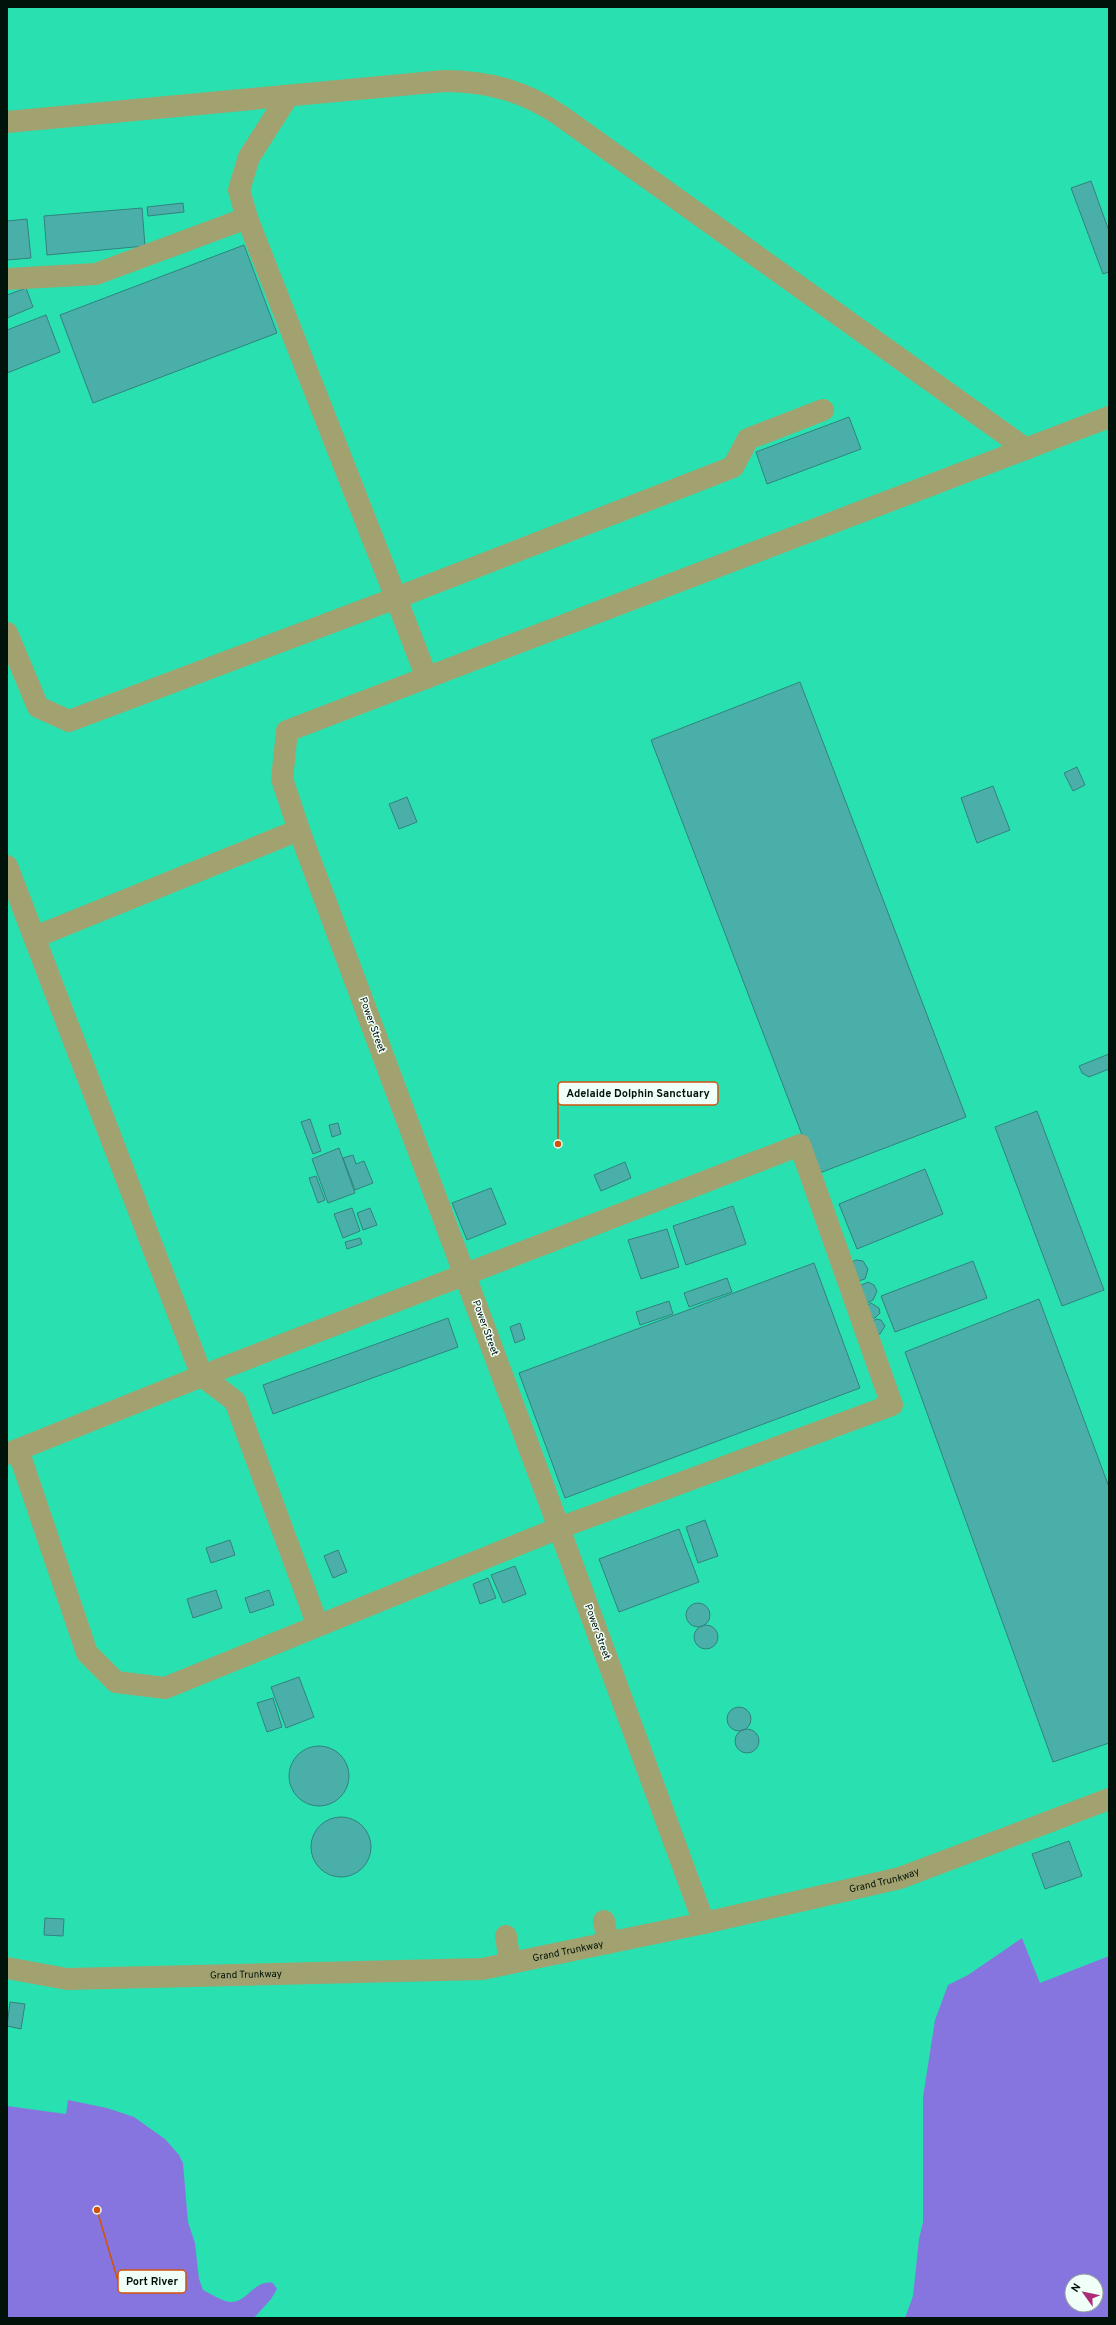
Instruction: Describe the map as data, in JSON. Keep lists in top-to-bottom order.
{
  "streets": {
    "lane": ["Power Street", "Grand Trunkway"]
  },
  "crossings": [
    ["Power Street", "Grand Trunkway"]
  ],
  "places": ["Adelaide Dolphin Sanctuary", "Port River"],
  "north": "top left"
}
